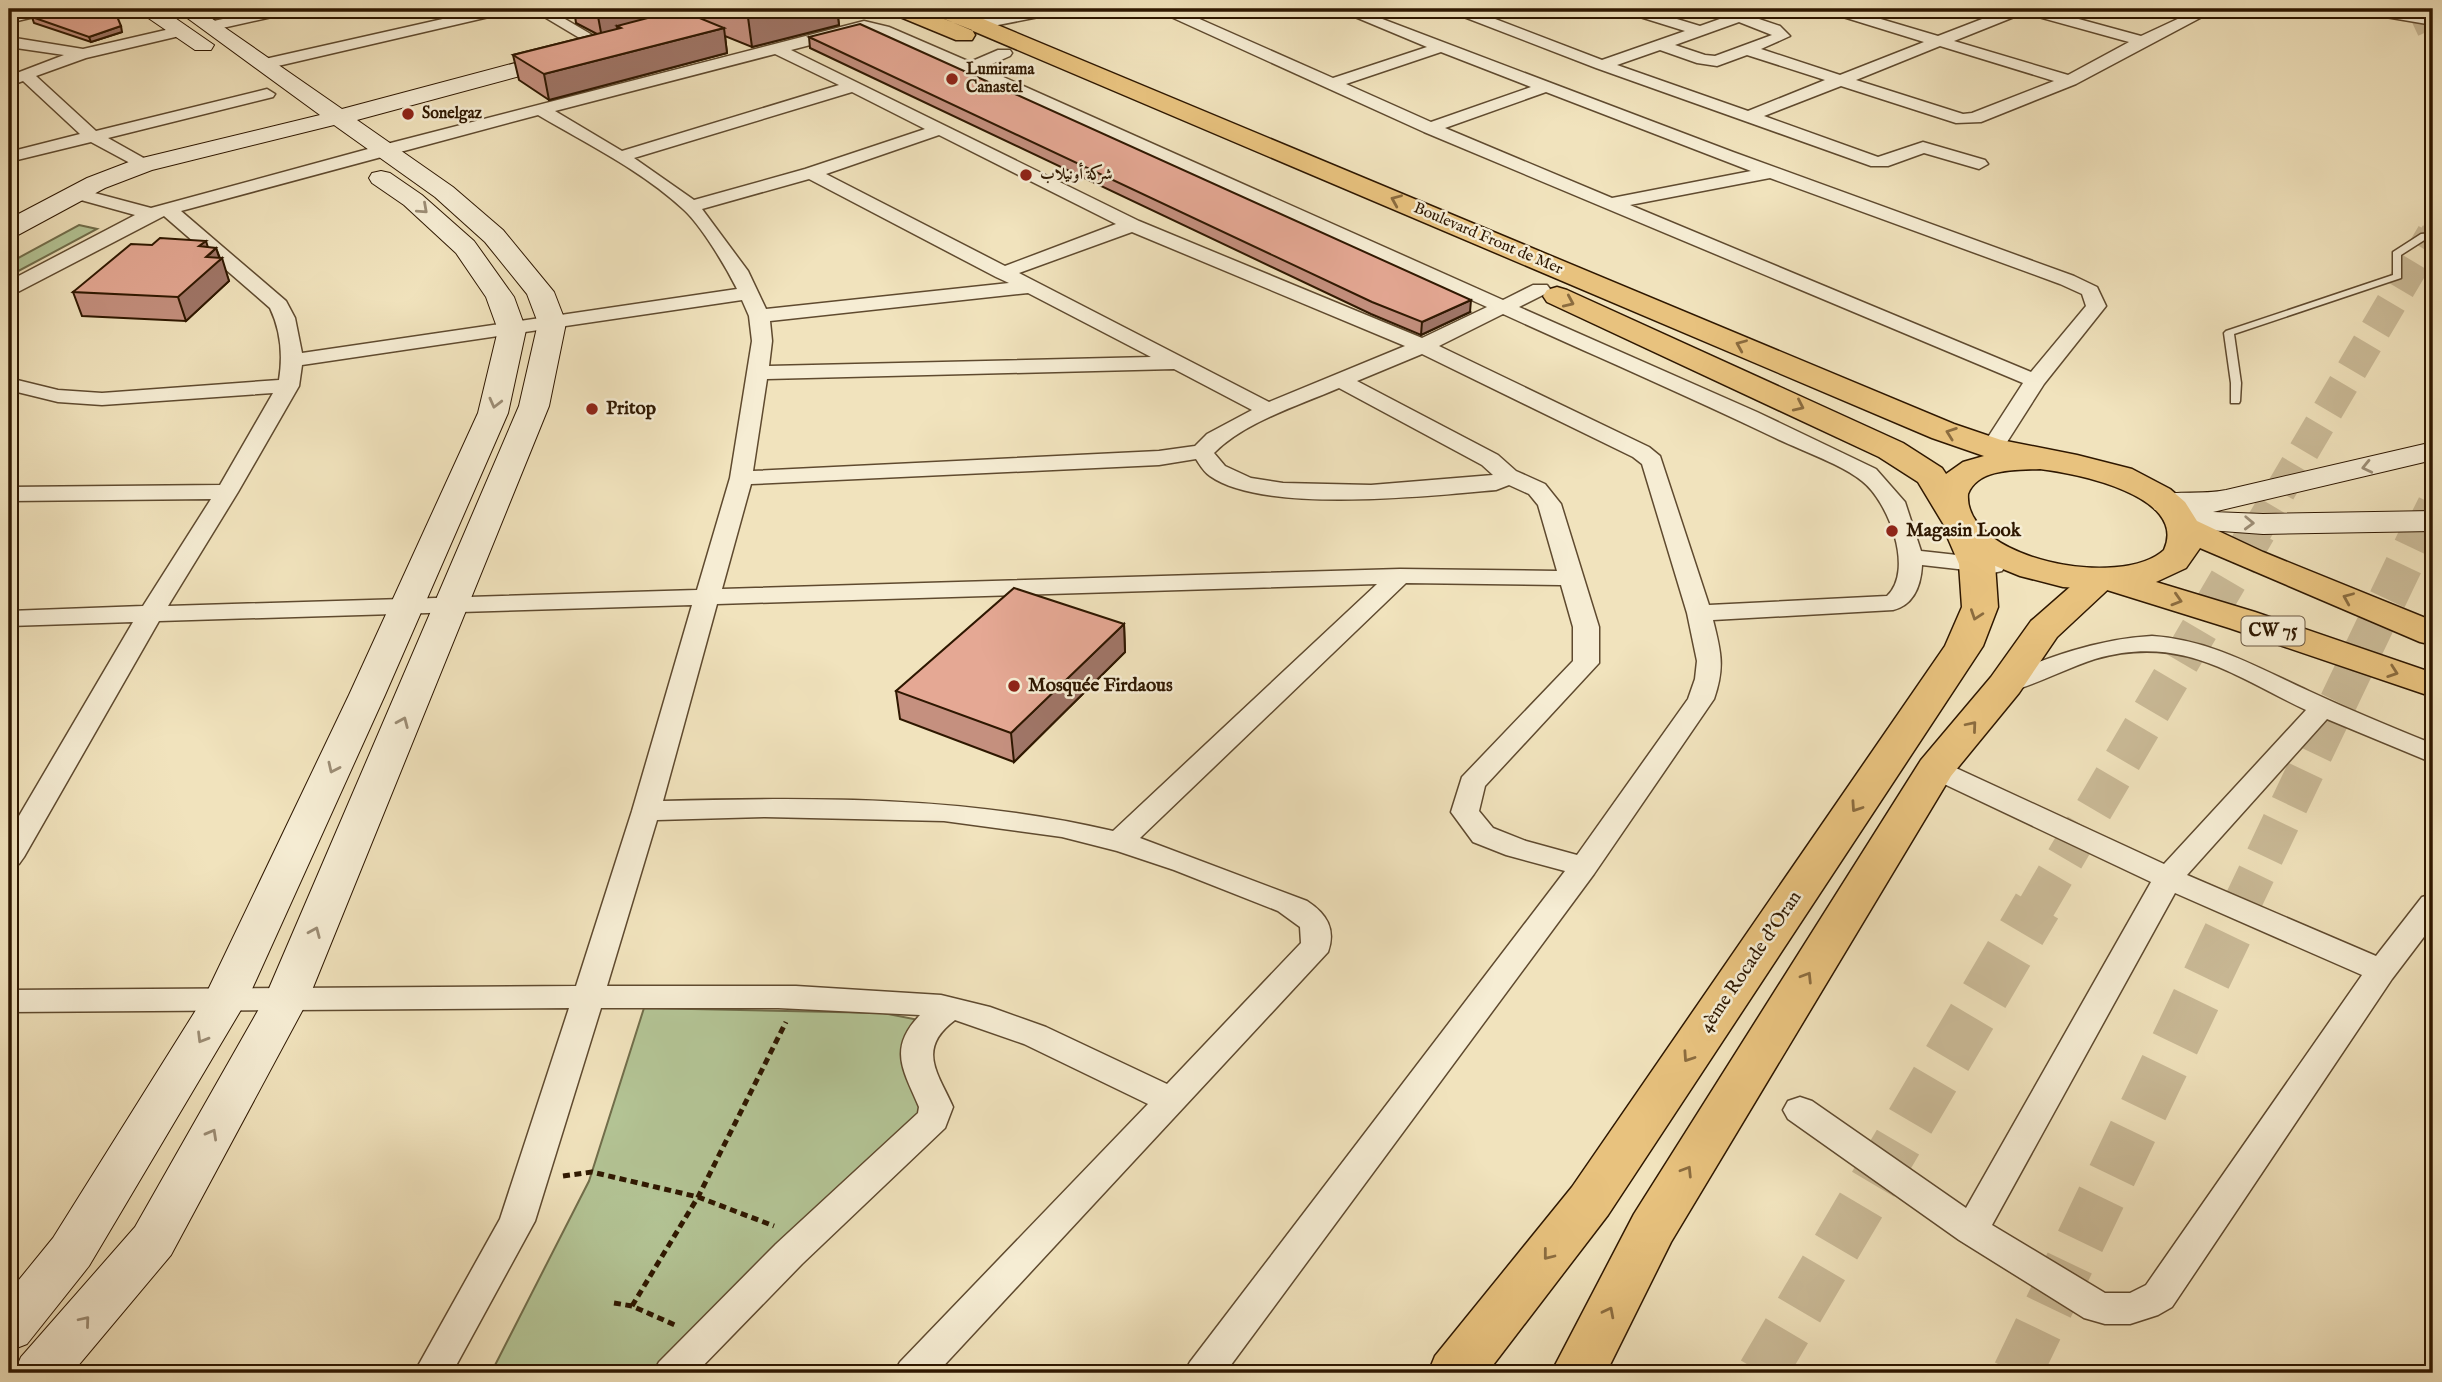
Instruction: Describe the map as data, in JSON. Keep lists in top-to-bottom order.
{
  "streets": {
    "main road": ["Boulevard Front de Mer", "CW 75", "4ème Rocade d'Oran"]
  },
  "places": [
    "Lumirama Canastel",
    "Sonelgaz",
    "شركة أونيلاب",
    "Pritop",
    "Magasin Look",
    "Mosquée Firdaous"
  ]
}
